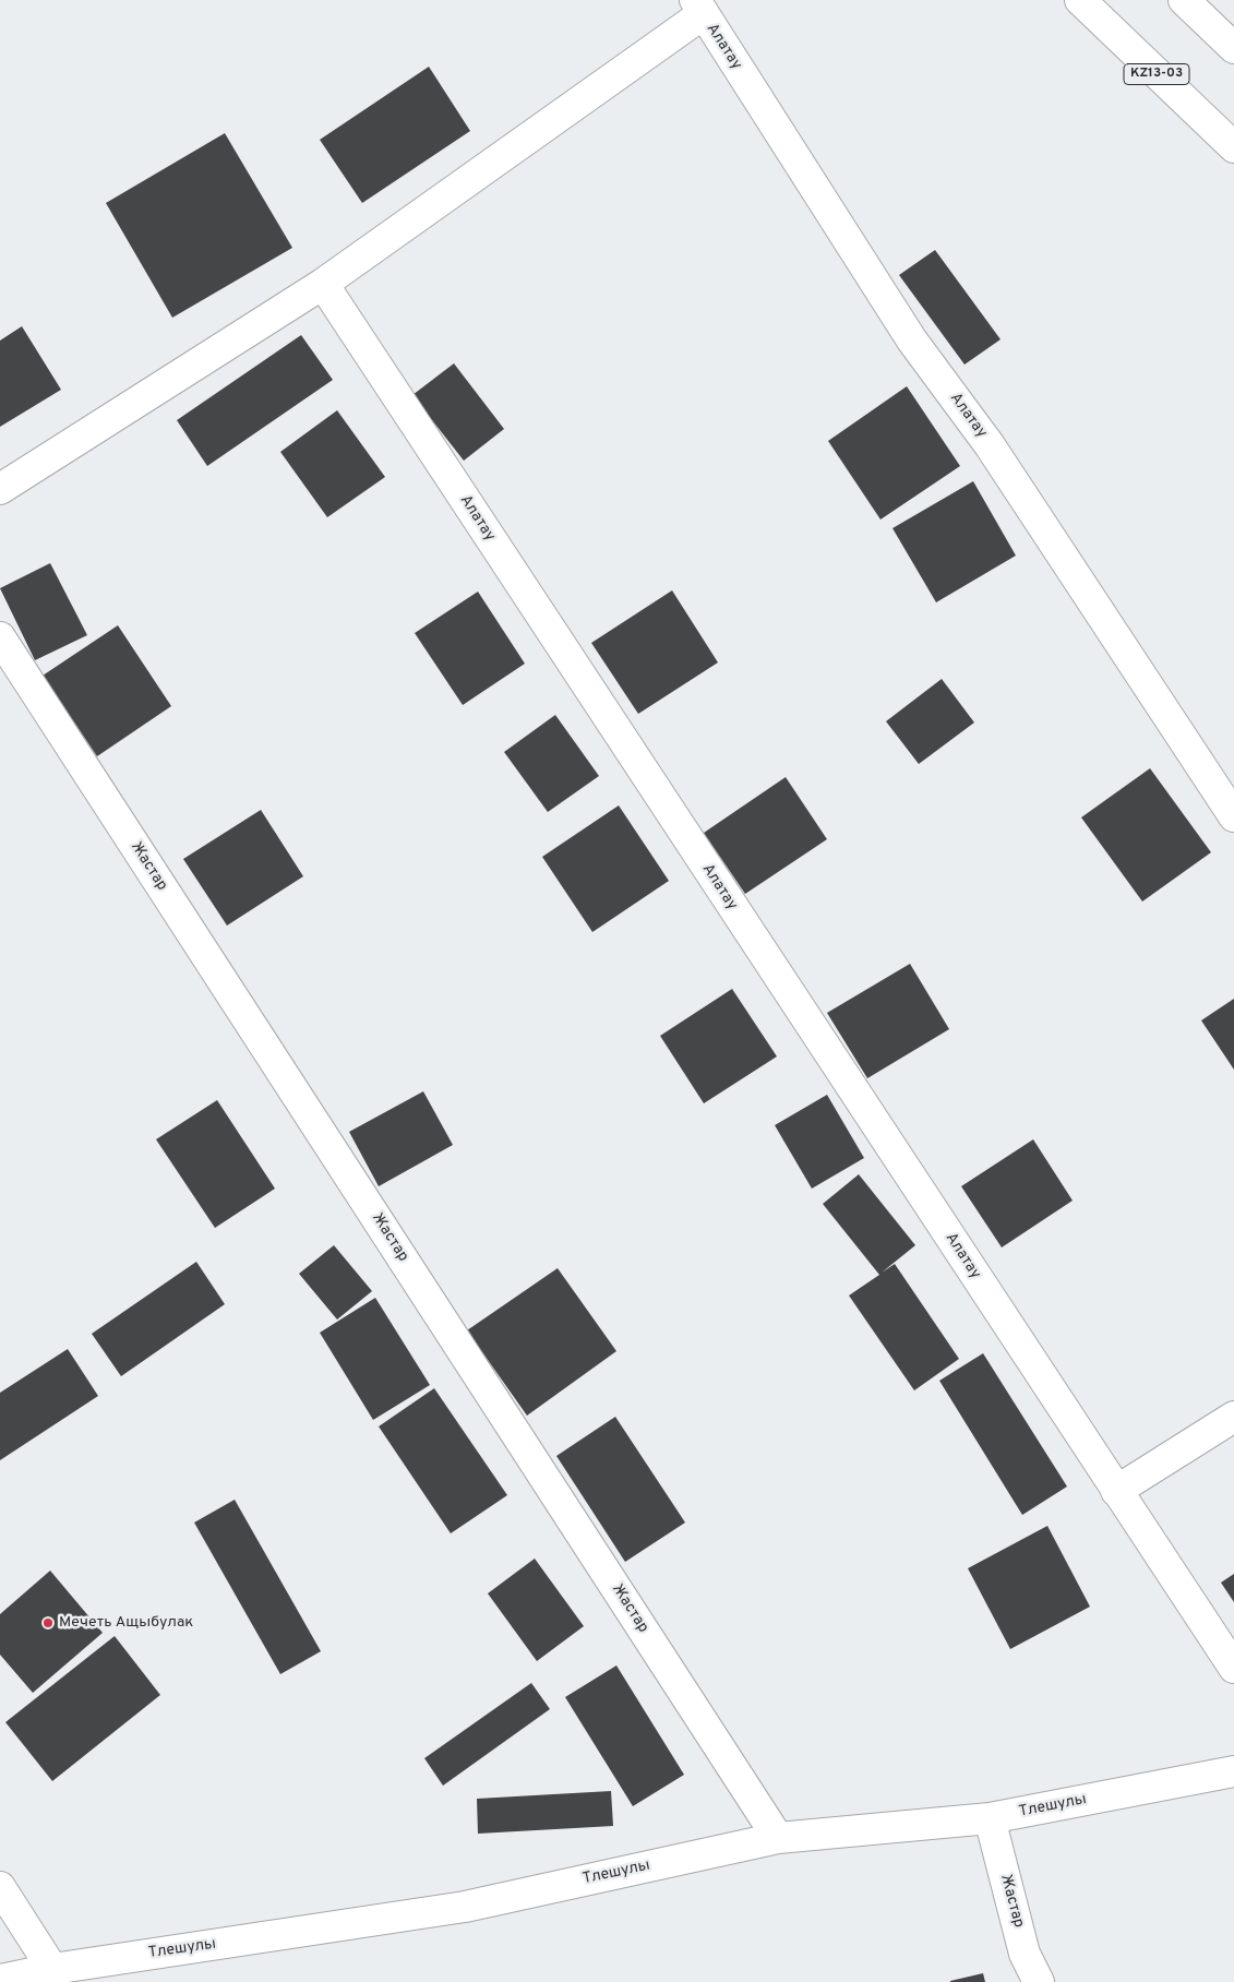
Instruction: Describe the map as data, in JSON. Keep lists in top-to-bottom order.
{
  "streets": {
    "main road": [
      "Алатау",
      "KZ13-03",
      "Жастар",
      "Тлешулы"
    ]
  },
  "crossings": [
    ["Жастар", "Тлешулы"]
  ],
  "places": ["Мечеть Ащыбулак"]
}
